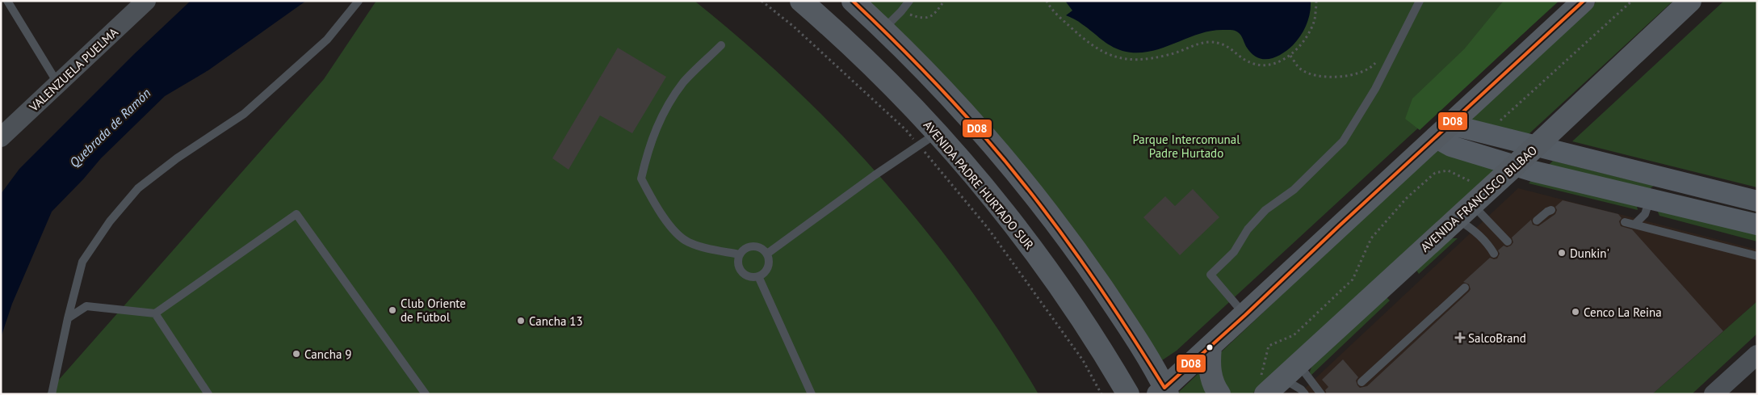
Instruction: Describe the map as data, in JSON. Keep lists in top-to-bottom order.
{
  "streets": {
    "main road": ["AVENIDA PADRE HURTADO SUR", "AVENIDA FRANCISCO BILBAO"],
    "street": ["VALENZUELA PUELMA"]
  },
  "water": ["Quebrada de Ramón"],
  "parks": ["Parque Intercomunal Padre Hurtado"],
  "places": {
    "other": [
      "Dunkin'",
      "Club Oriente de Fútbol",
      "Cenco La Reina",
      "Cancha 13",
      "Cancha 9"
    ],
    "health": ["SalcoBrand"]
  },
  "lines": ["transit line D08"]
}
